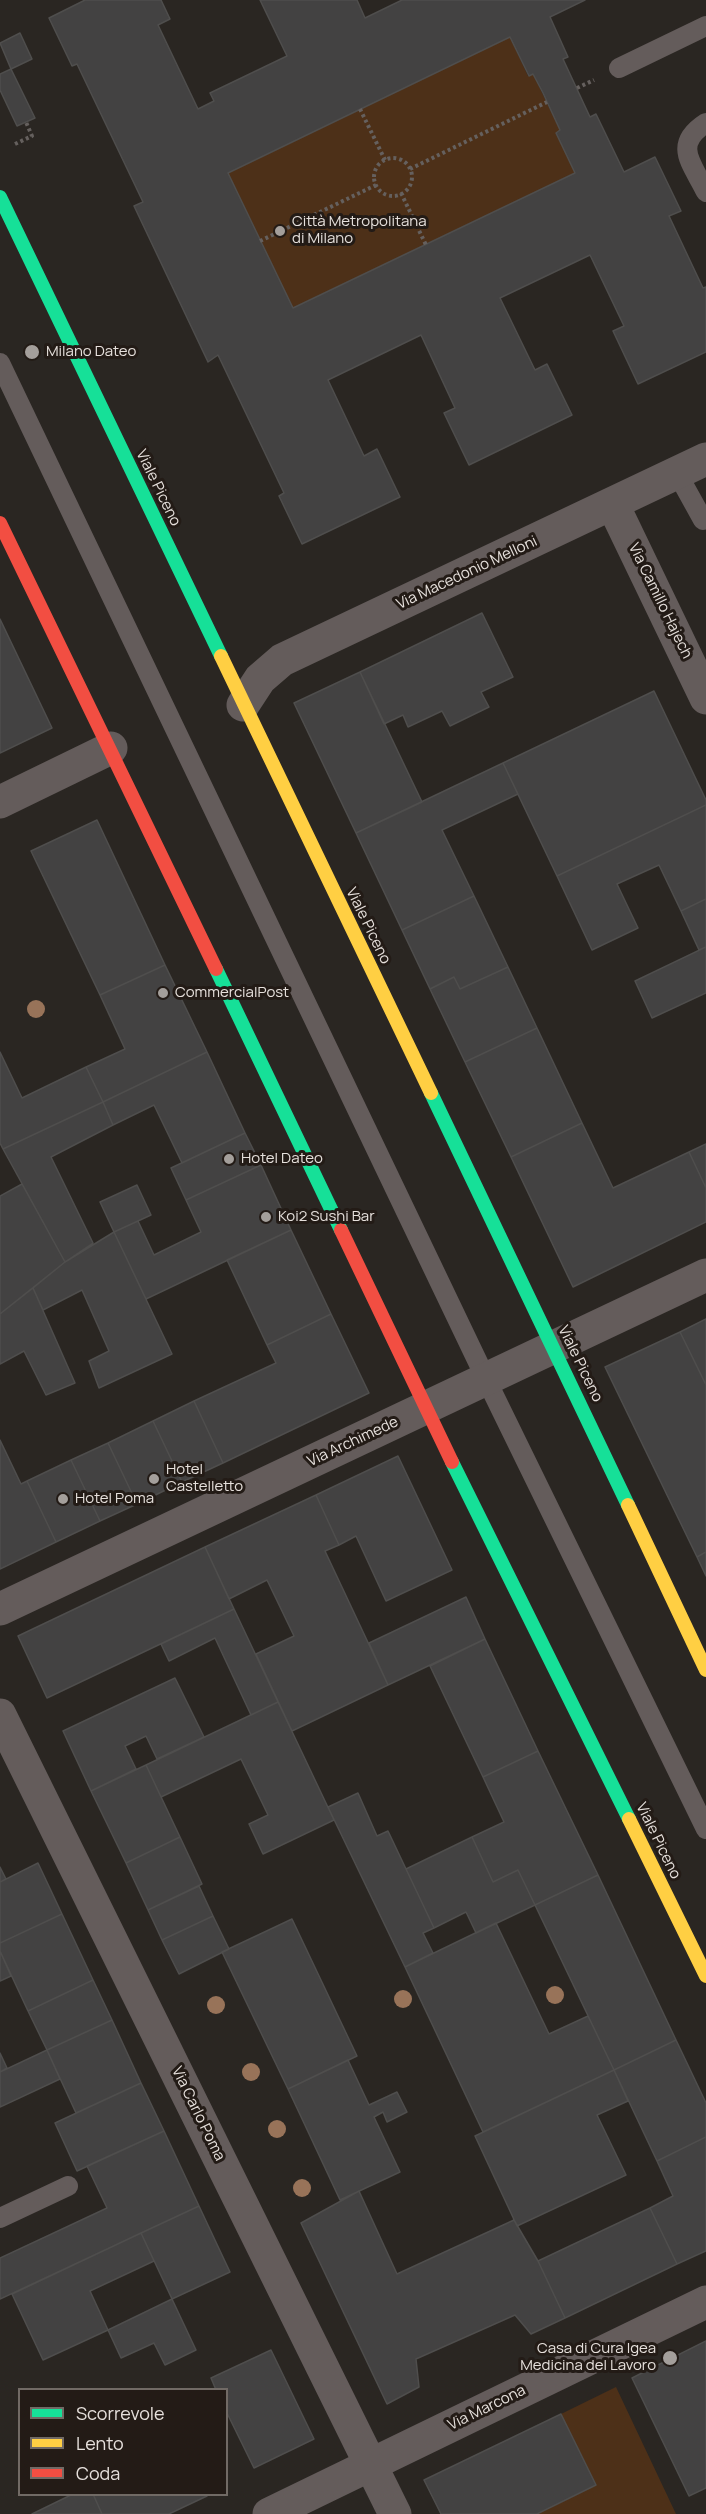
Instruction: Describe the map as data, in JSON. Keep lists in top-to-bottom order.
{
  "streets": {
    "main road": ["Viale Piceno"],
    "street": [
      "Via Macedonio Melloni",
      "Via Camillo Hajech",
      "Via Archimede",
      "Via Carlo Poma",
      "Via Marcona"
    ]
  },
  "crossings": [
    ["Viale Piceno", "Via Macedonio Melloni"],
    ["Viale Piceno", "Via Archimede"],
    ["Via Macedonio Melloni", "Via Camillo Hajech"],
    ["Via Carlo Poma", "Via Marcona"]
  ],
  "places": [
    "Città Metropolitana di Milano",
    "Milano Dateo",
    "CommercialPost",
    "Hotel Dateo",
    "Koi2 Sushi Bar",
    "Hotel Castelletto",
    "Hotel Poma",
    "Casa di Cura Igea Medicina del Lavoro"
  ],
  "legend": ["Scorrevole", "Lento", "Coda"]
}
